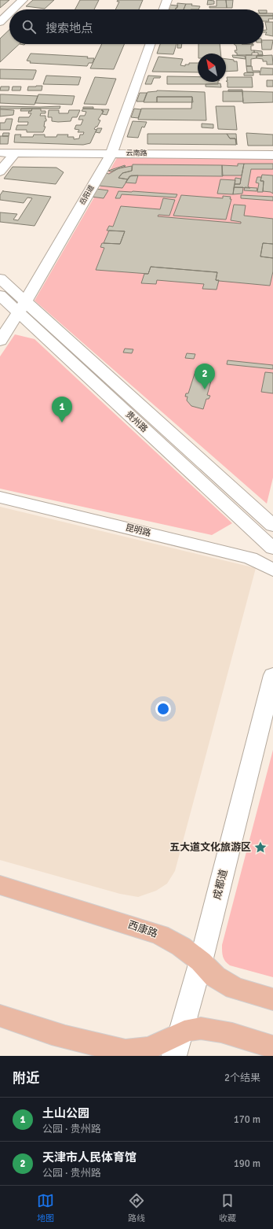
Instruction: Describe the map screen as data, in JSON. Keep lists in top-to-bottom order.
{
  "streets": {
    "main road": ["西康路"],
    "street": [
      "云南路",
      "岳阳道",
      "贵州路",
      "昆明路",
      "成都道"
    ]
  },
  "crossings": [
    ["云南路", "岳阳道"],
    ["岳阳道", "贵州路"],
    ["成都道", "西康路"]
  ],
  "places": {
    "place": ["五大道文化旅游区"]
  },
  "north": "top left",
  "page": {
    "search": "搜索地点",
    "pins": ["2", "1"],
    "heading": ["附近", "2个结果"],
    "list": [
      {
        "mark": "1",
        "name": "土山公园",
        "note": "公园 · 贵州路",
        "value": "170 m"
      },
      {
        "mark": "2",
        "name": "天津市人民体育馆",
        "note": "公园 · 贵州路",
        "value": "190 m"
      }
    ],
    "nav": ["地图", "路线", "收藏"]
  }
}
